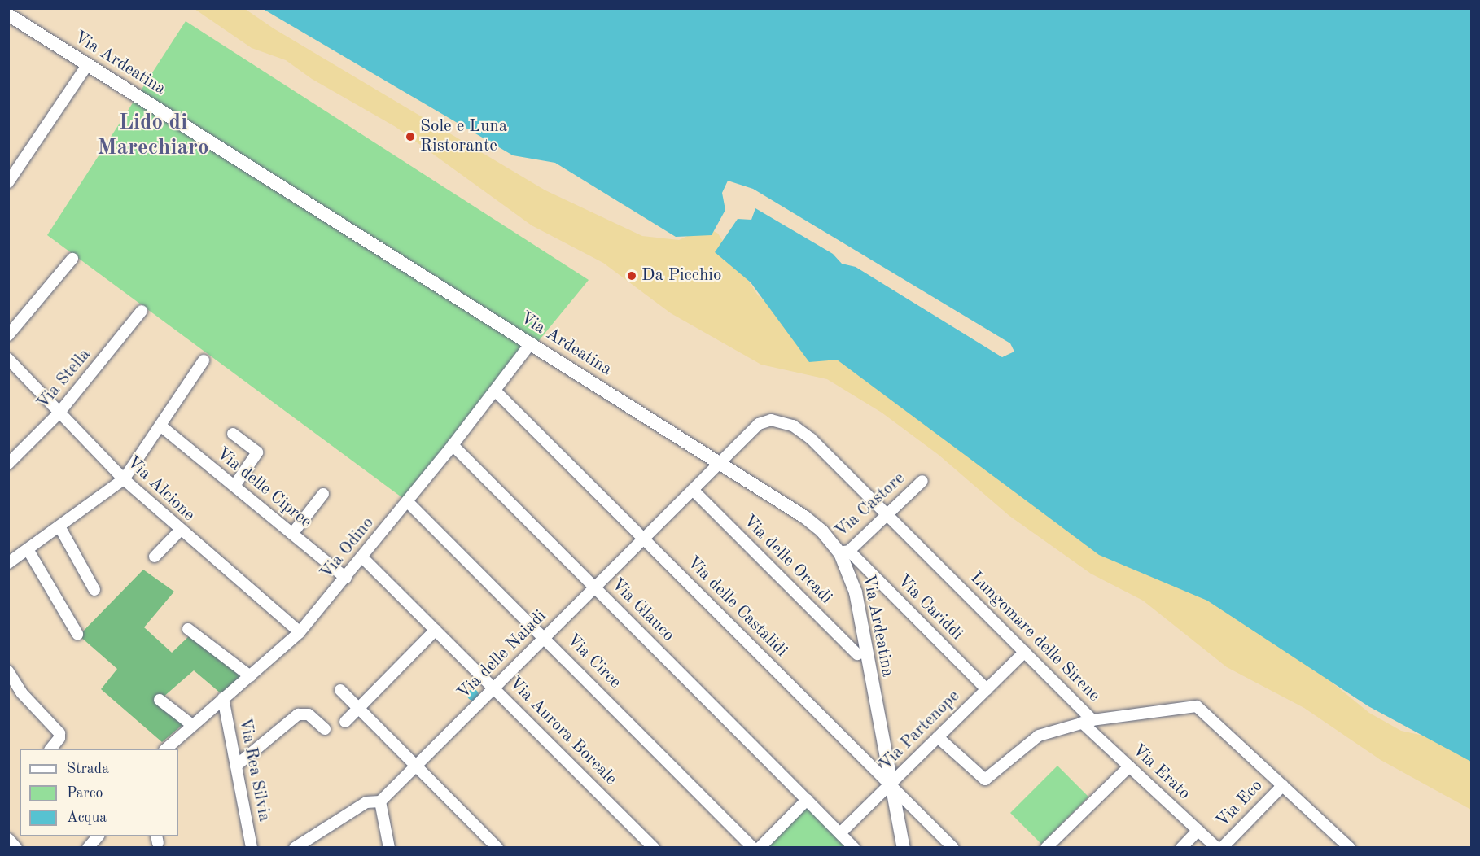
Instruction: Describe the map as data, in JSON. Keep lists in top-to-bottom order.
{
  "streets": {
    "main road": ["Via Ardeatina"],
    "street": [
      "Via Stella",
      "Via delle Cipree",
      "Via Alcione",
      "Via Castore",
      "Via Odino",
      "Via delle Orcadi",
      "Via delle Castalidi",
      "Via Cariddi",
      "Via Glauco",
      "Lungomare delle Sirene",
      "Via delle Naiadi",
      "Via Circe",
      "Via Partenope",
      "Via Aurora Boreale",
      "Via Rea Silvia",
      "Via Erato",
      "Via Eco"
    ]
  },
  "crossings": [
    ["Via Ardeatina", "Via Castore"],
    ["Via Ardeatina", "Via Odino"],
    ["Via Ardeatina", "Via delle Castalidi"],
    ["Via Ardeatina", "Via Cariddi"],
    ["Via Ardeatina", "Lungomare delle Sirene"],
    ["Via Ardeatina", "Via delle Naiadi"],
    ["Via Ardeatina", "Via Partenope"],
    ["Via Stella", "Via Alcione"],
    ["Via delle Cipree", "Via Odino"],
    ["Via Alcione", "Via Odino"],
    ["Via Castore", "Via Cariddi"],
    ["Via Castore", "Lungomare delle Sirene"],
    ["Via Odino", "Via delle Castalidi"],
    ["Via Odino", "Via Glauco"],
    ["Via Odino", "Via Circe"],
    ["Via Odino", "Via Aurora Boreale"],
    ["Via Odino", "Via Rea Silvia"],
    ["Via delle Orcadi", "Via delle Naiadi"],
    ["Via delle Castalidi", "Via delle Naiadi"],
    ["Via delle Castalidi", "Via Partenope"],
    ["Via Cariddi", "Via Partenope"],
    ["Via Glauco", "Via delle Naiadi"],
    ["Via Glauco", "Via Partenope"],
    ["Lungomare delle Sirene", "Via delle Naiadi"],
    ["Lungomare delle Sirene", "Via Partenope"],
    ["Lungomare delle Sirene", "Via Erato"],
    ["Lungomare delle Sirene", "Via Eco"],
    ["Via delle Naiadi", "Via Circe"],
    ["Via delle Naiadi", "Via Aurora Boreale"]
  ],
  "districts": ["Lido di Marechiaro"],
  "places": ["Sole e Luna Ristorante", "Da Picchio"],
  "legend": ["Strada", "Parco", "Acqua"]
}
